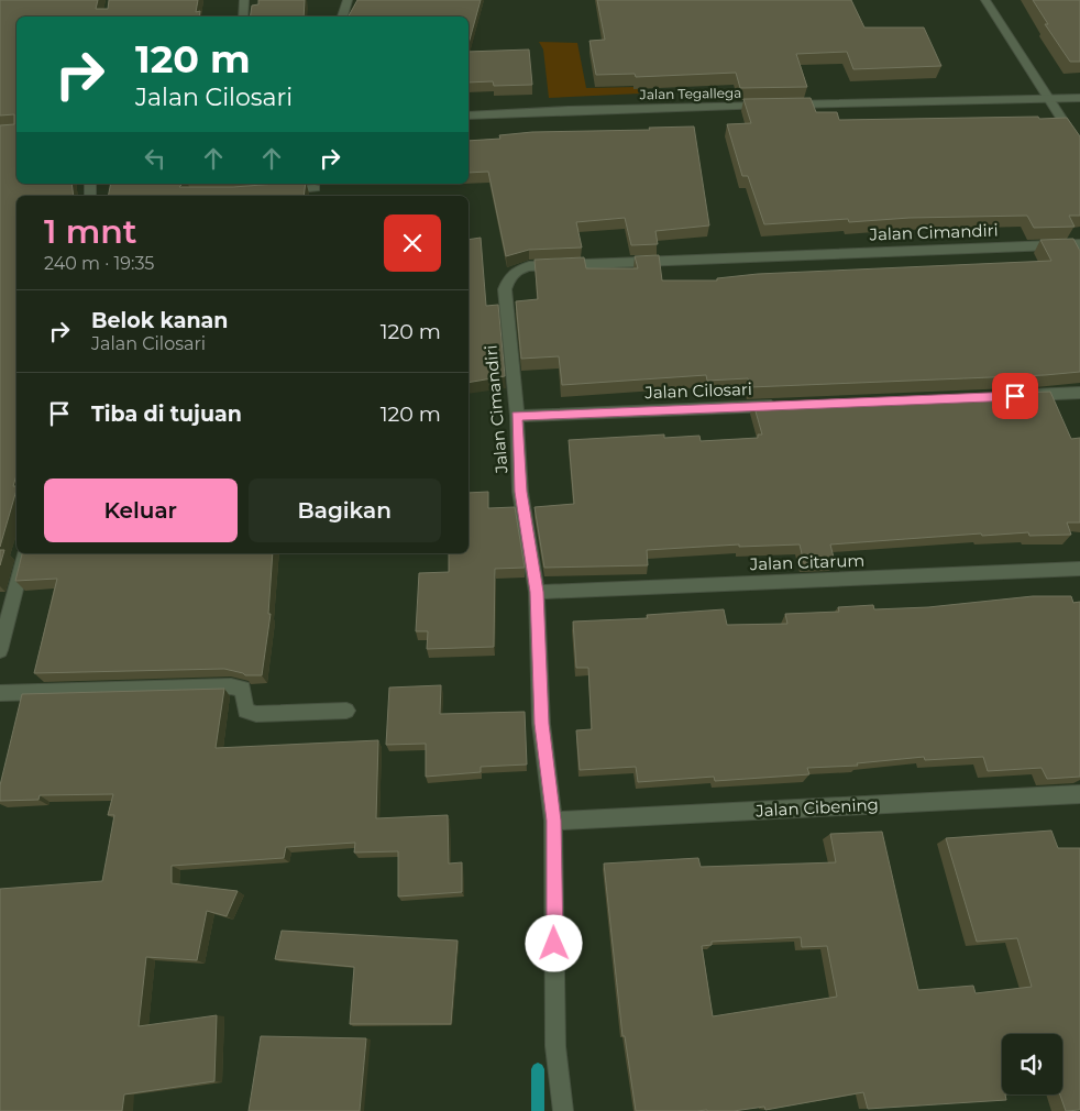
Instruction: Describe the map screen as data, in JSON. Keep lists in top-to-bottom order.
{
  "streets": {
    "street": [
      "Jalan Tegallega",
      "Jalan Cimandiri",
      "Jalan Cilosari",
      "Jalan Citarum",
      "Jalan Cibening"
    ]
  },
  "crossings": [
    ["Jalan Cimandiri", "Jalan Cilosari"],
    ["Jalan Cimandiri", "Jalan Citarum"],
    ["Jalan Cimandiri", "Jalan Cibening"]
  ],
  "page": {
    "turn": ["120 m", "Jalan Cilosari"],
    "heading": ["1 mnt", "240 m · 19:35"],
    "list": [
      {
        "name": "Belok kanan",
        "note": "Jalan Cilosari",
        "value": "120 m"
      },
      {
        "name": "Tiba di tujuan",
        "value": "120 m"
      }
    ],
    "buttons": ["Keluar", "Bagikan"]
  }
}
